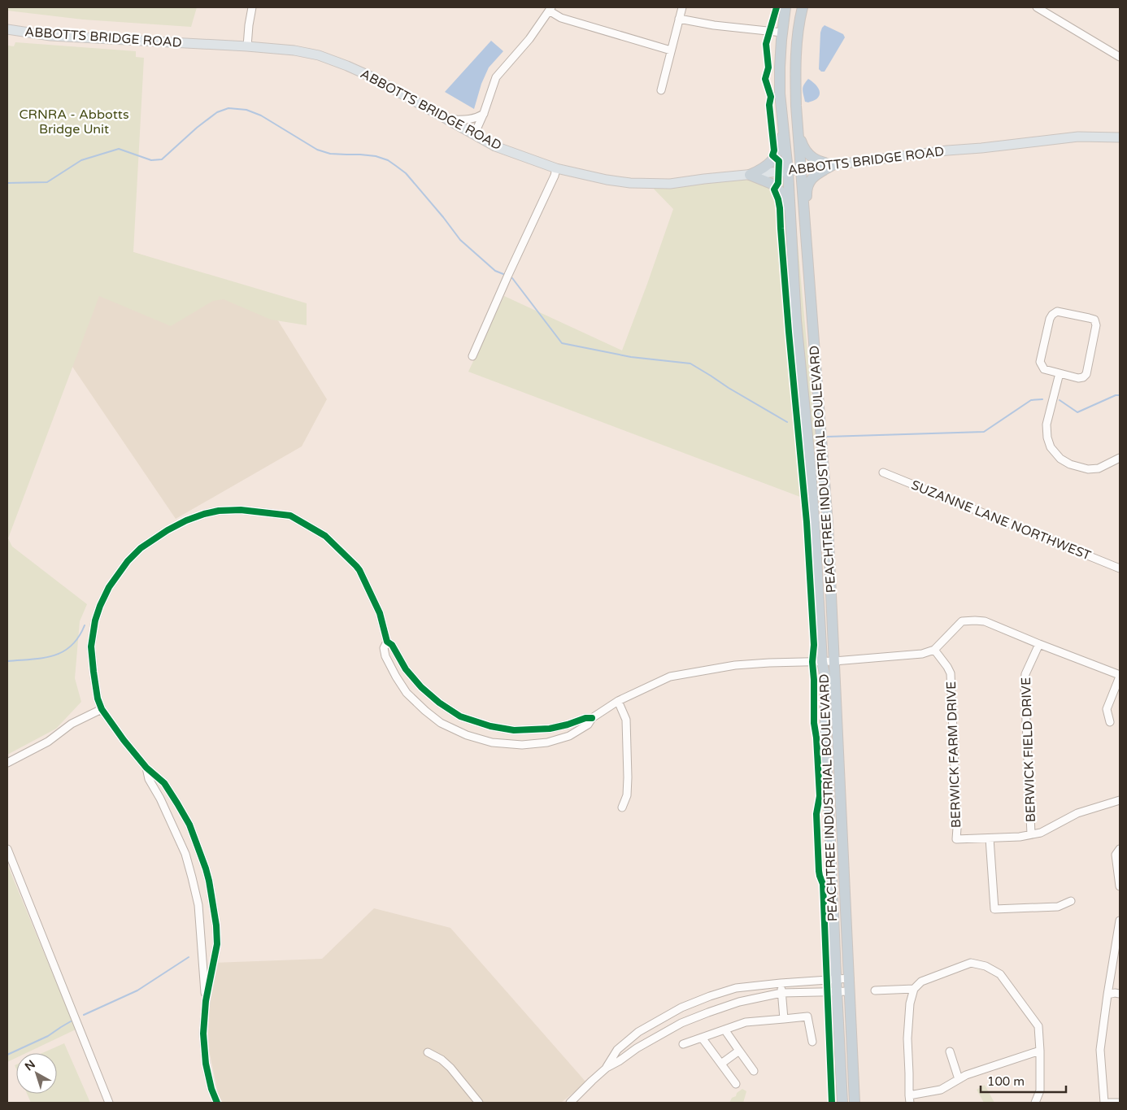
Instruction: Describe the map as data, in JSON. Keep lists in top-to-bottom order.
{
  "streets": {
    "highway": ["PEACHTREE INDUSTRIAL BOULEVARD"],
    "main road": ["ABBOTTS BRIDGE ROAD"],
    "street": ["SUZANNE LANE NORTHWEST", "BERWICK FIELD DRIVE", "BERWICK FARM DRIVE"]
  },
  "crossings": [
    ["ABBOTTS BRIDGE ROAD", "PEACHTREE INDUSTRIAL BOULEVARD"],
    ["BERWICK FIELD DRIVE", "BERWICK FARM DRIVE"]
  ],
  "parks": ["CRNRA - Abbotts Bridge Unit"],
  "scale_bar": "100 m",
  "north": "top left"
}
